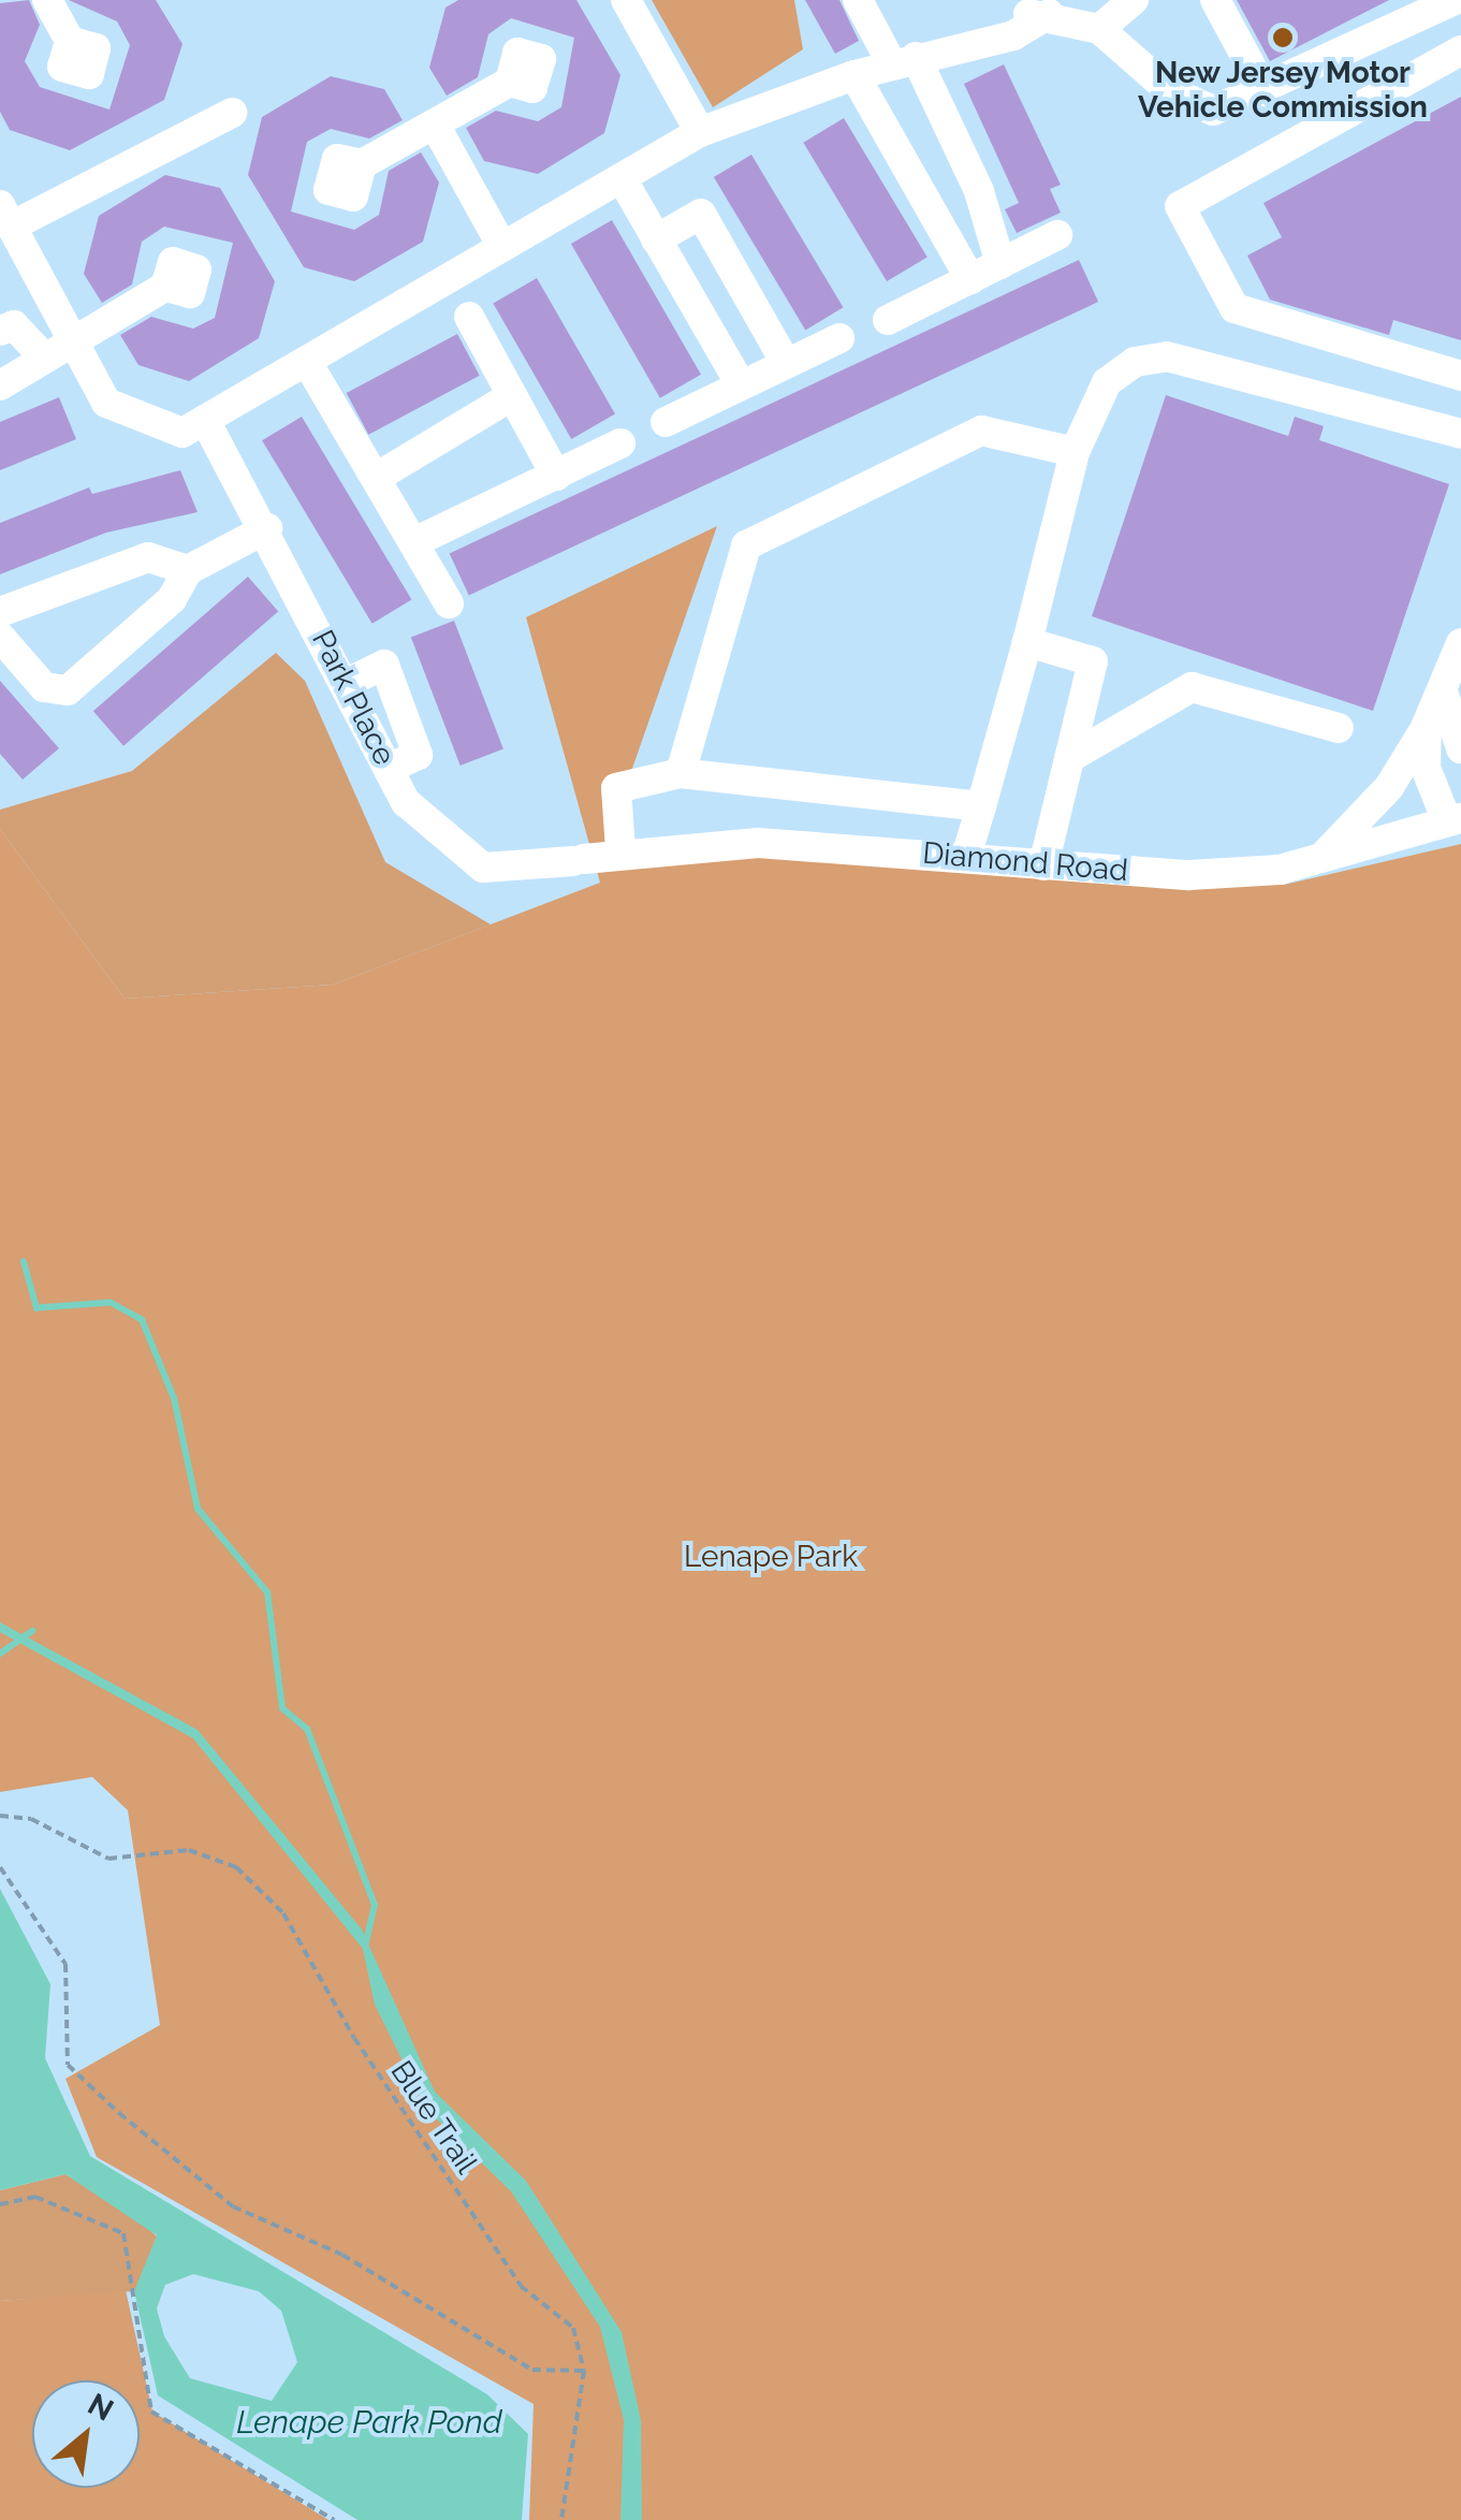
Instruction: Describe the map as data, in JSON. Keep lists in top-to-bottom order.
{
  "streets": {
    "street": ["Park Place", "Diamond Road"],
    "path": ["Blue Trail"]
  },
  "crossings": [
    ["Park Place", "Diamond Road"]
  ],
  "water": ["Lenape Park Pond"],
  "parks": ["Lenape Park"],
  "places": ["New Jersey Motor Vehicle Commission"],
  "north": "top right"
}
